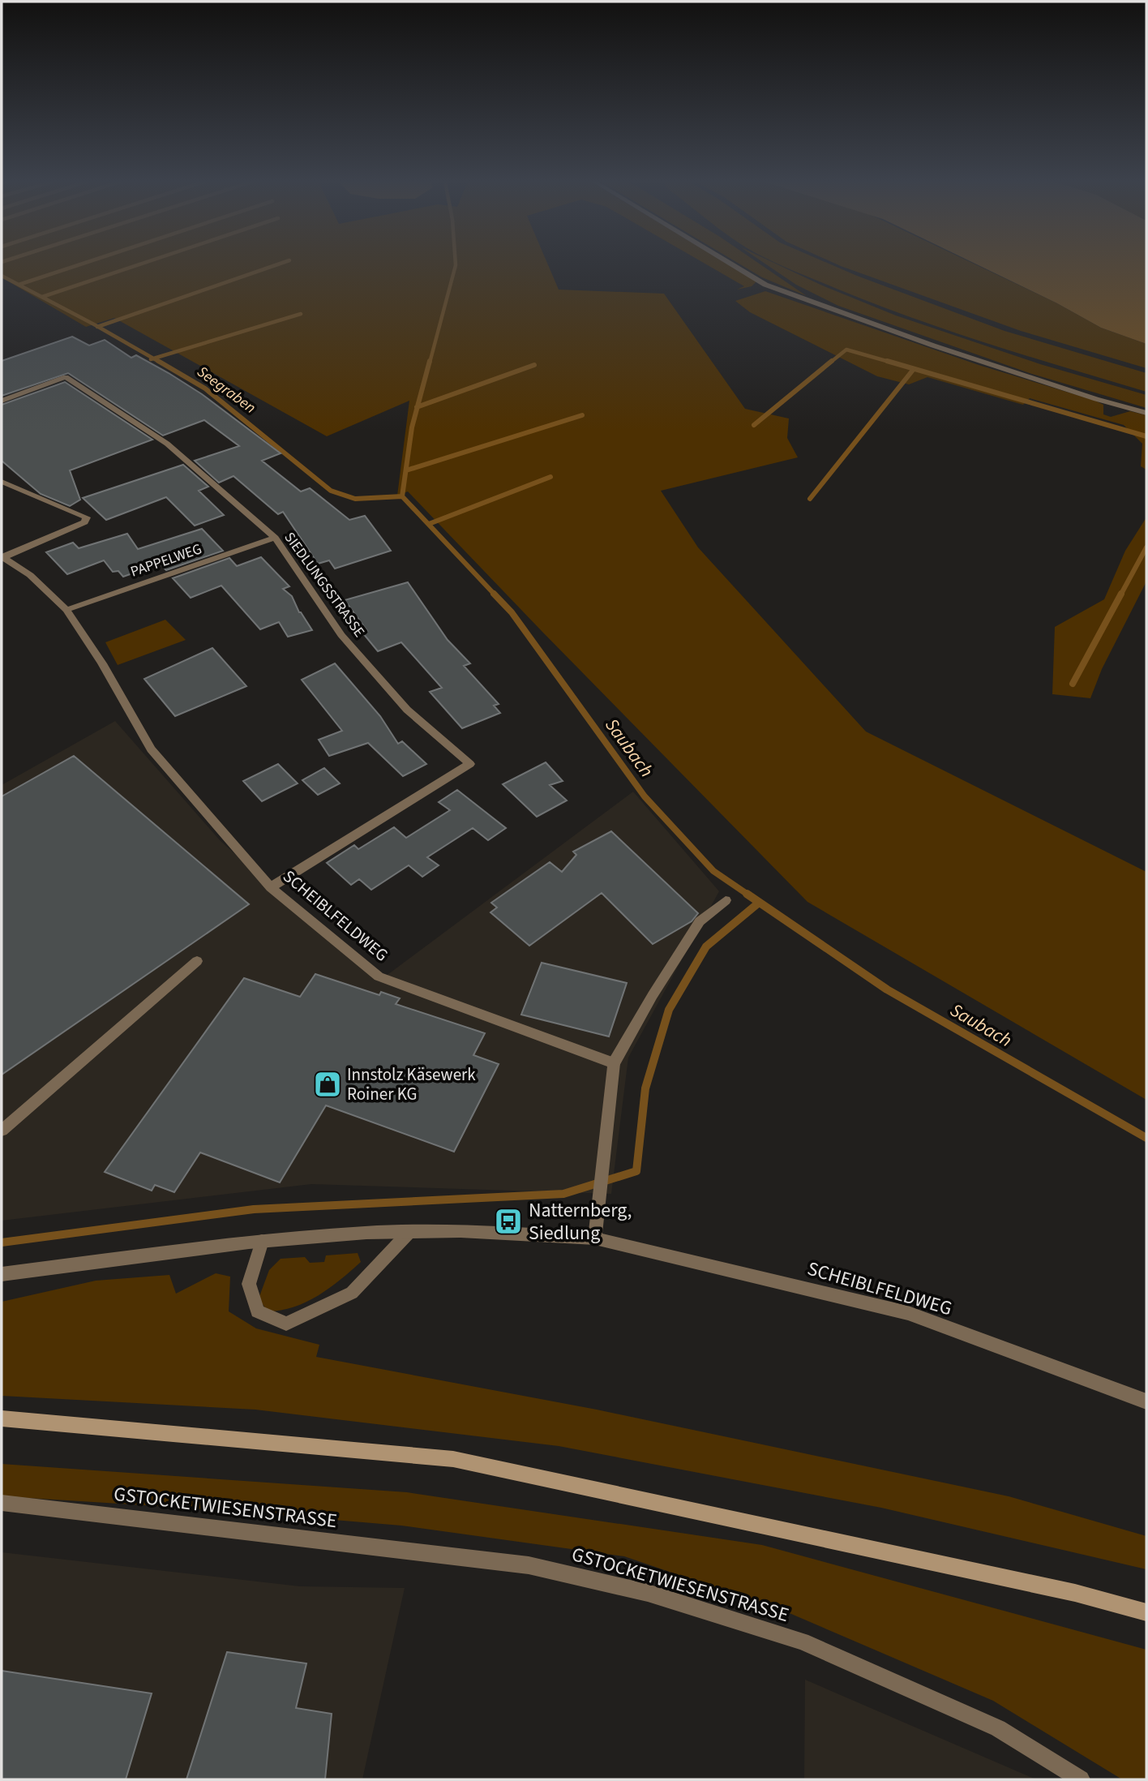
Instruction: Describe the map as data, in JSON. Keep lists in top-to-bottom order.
{
  "streets": {
    "street": [
      "PAPPELWEG",
      "SIEDLUNGSSTRASSE",
      "SCHEIBLFELDWEG",
      "GSTOCKETWIESENSTRASSE"
    ]
  },
  "crossings": [
    ["PAPPELWEG", "SIEDLUNGSSTRASSE"],
    ["PAPPELWEG", "SCHEIBLFELDWEG"],
    ["SIEDLUNGSSTRASSE", "SCHEIBLFELDWEG"]
  ],
  "water": ["Seegraben", "Saubach"],
  "places": {
    "shop": ["Innstolz Käsewerk Roiner KG"],
    "bus stop": ["Natternberg, Siedlung"]
  }
}
